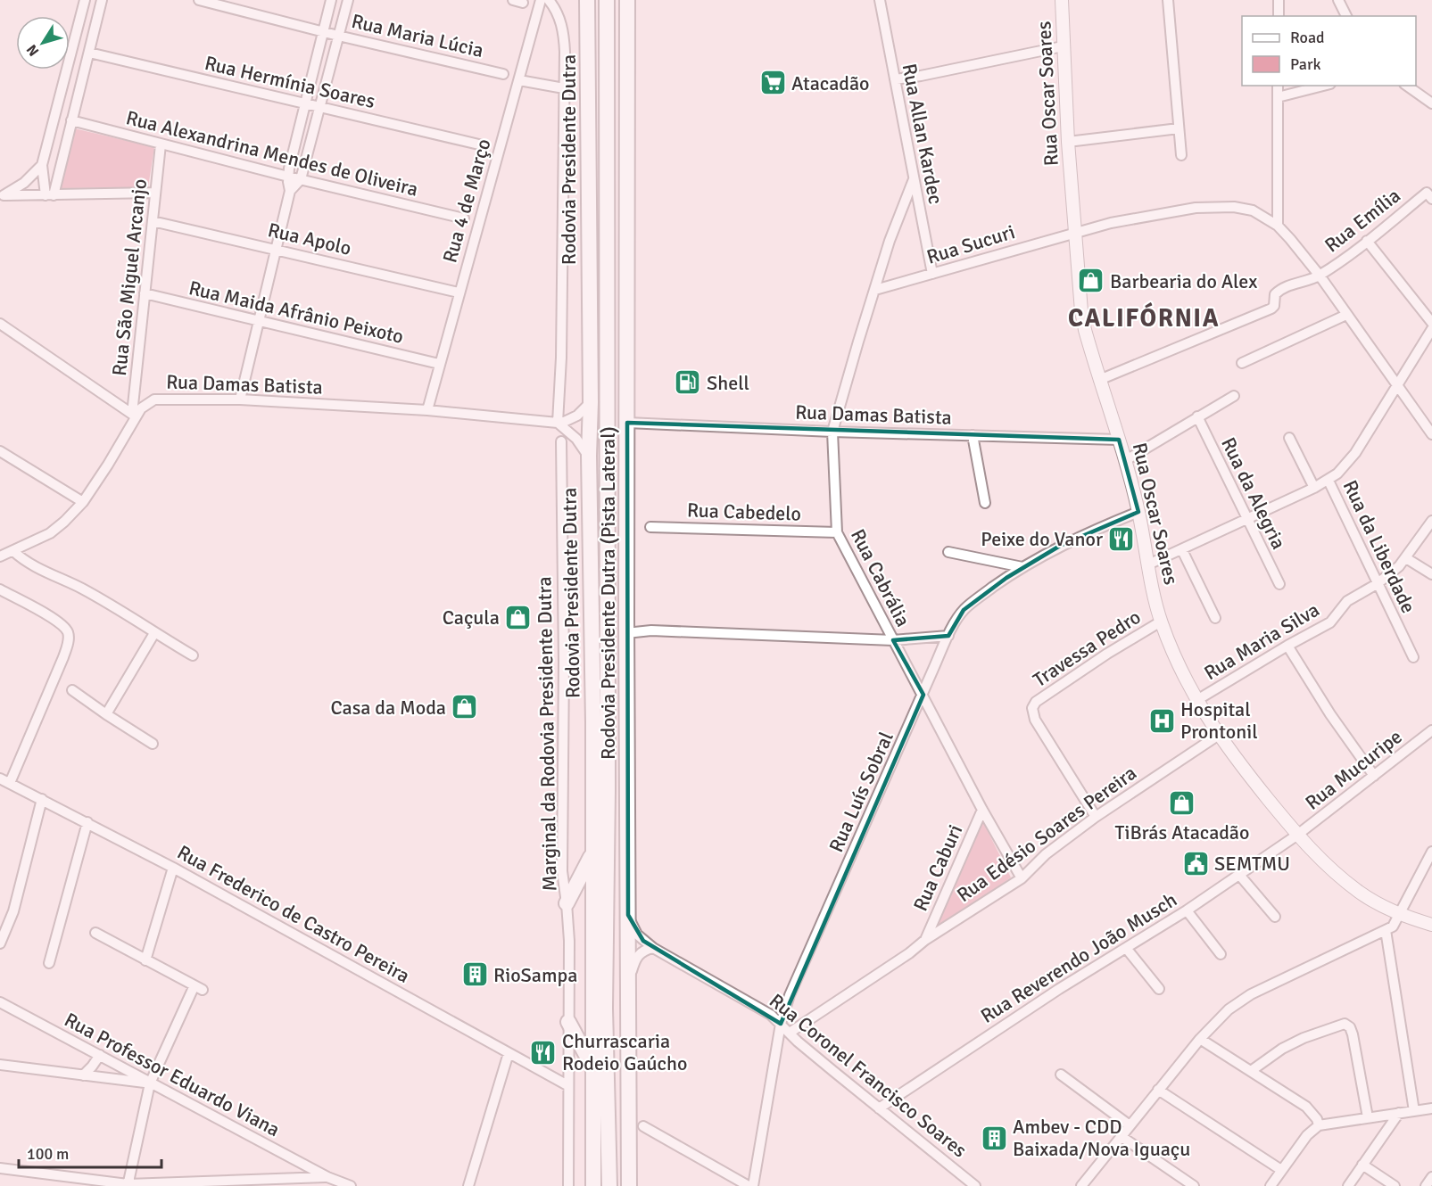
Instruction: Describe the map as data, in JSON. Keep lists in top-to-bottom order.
{
  "streets": {
    "highway": ["Rodovia Presidente Dutra", "Rodovia Presidente Dutra (Pista Lateral)"],
    "main road": ["Rua Oscar Soares"],
    "street": [
      "Rua Maria Lúcia",
      "Rua Hermínia Soares",
      "Rua Allan Kardec",
      "Rua Alexandrina Mendes de Oliveira",
      "Rua 4 de Março",
      "Rua Emília",
      "Rua Apolo",
      "Rua Sucuri",
      "Rua São Miguel Arcanjo",
      "Rua Maida Afrânio Peixoto",
      "Rua Damas Batista",
      "Rua da Alegria",
      "Rua Cabedelo",
      "Rua da Liberdade",
      "Rua Cabrália",
      "Rua Maria Silva",
      "Travessa Pedro",
      "Marginal da Rodovia Presidente Dutra",
      "Rua Mucuripe",
      "Rua Luís Sobral",
      "Rua Edésio Soares Pereira",
      "Rua Caburi",
      "Rua Frederico de Castro Pereira",
      "Rua Reverendo João Musch",
      "Rua Professor Eduardo Viana",
      "Rua Coronel Francisco Soares"
    ]
  },
  "crossings": [
    ["Rua Oscar Soares", "Rua Emília"],
    ["Rua Oscar Soares", "Rua Sucuri"],
    ["Rua Oscar Soares", "Rua Damas Batista"],
    ["Rua Oscar Soares", "Rua Maria Silva"],
    ["Rua Oscar Soares", "Travessa Pedro"],
    ["Rua Oscar Soares", "Rua Mucuripe"],
    ["Rua Oscar Soares", "Rua Luís Sobral"],
    ["Rua Oscar Soares", "Rua Edésio Soares Pereira"],
    ["Rua Oscar Soares", "Rua Reverendo João Musch"],
    ["Rua Allan Kardec", "Rua Sucuri"],
    ["Rua Allan Kardec", "Rua Cabrália"],
    ["Rua Alexandrina Mendes de Oliveira", "Rua São Miguel Arcanjo"],
    ["Rua 4 de Março", "Rua Apolo"],
    ["Rua 4 de Março", "Rua Maida Afrânio Peixoto"],
    ["Rua 4 de Março", "Rua Damas Batista"],
    ["Rua Emília", "Rua Sucuri"],
    ["Rua Apolo", "Rua São Miguel Arcanjo"],
    ["Rua Sucuri", "Rua Cabrália"],
    ["Rua São Miguel Arcanjo", "Rua Maida Afrânio Peixoto"],
    ["Rua São Miguel Arcanjo", "Rua Damas Batista"],
    ["Rua Damas Batista", "Rua Cabrália"],
    ["Rua Damas Batista", "Rodovia Presidente Dutra (Pista Lateral)"],
    ["Rua Cabedelo", "Rua Cabrália"],
    ["Rua da Liberdade", "Rua Maria Silva"],
    ["Rua Cabrália", "Rua Luís Sobral"],
    ["Rua Cabrália", "Rua Edésio Soares Pereira"],
    ["Rua Cabrália", "Rua Caburi"],
    ["Rodovia Presidente Dutra (Pista Lateral)", "Rua Coronel Francisco Soares"],
    ["Travessa Pedro", "Rua Edésio Soares Pereira"],
    ["Marginal da Rodovia Presidente Dutra", "Rua Frederico de Castro Pereira"],
    ["Rua Mucuripe", "Rua Reverendo João Musch"],
    ["Rua Luís Sobral", "Rua Coronel Francisco Soares"],
    ["Rua Edésio Soares Pereira", "Rua Caburi"],
    ["Rua Edésio Soares Pereira", "Rua Coronel Francisco Soares"],
    ["Rua Reverendo João Musch", "Rua Coronel Francisco Soares"]
  ],
  "districts": ["CALIFÓRNIA"],
  "places": {
    "supermarket": ["Atacadão"],
    "shop": [
      "Barbearia do Alex",
      "Caçula",
      "Casa da Moda",
      "TiBrás Atacadão"
    ],
    "fuel station": ["Shell"],
    "restaurant": ["Peixe do Vanor", "Churrascaria Rodeio Gaúcho"],
    "hospital": ["Hospital Prontonil"],
    "public building": ["SEMTMU"],
    "building": ["RioSampa", "Ambev - CDD Baixada/Nova Iguaçu"]
  },
  "legend": ["Road", "Park"],
  "scale_bar": "100 m",
  "north": "bottom left"
}
